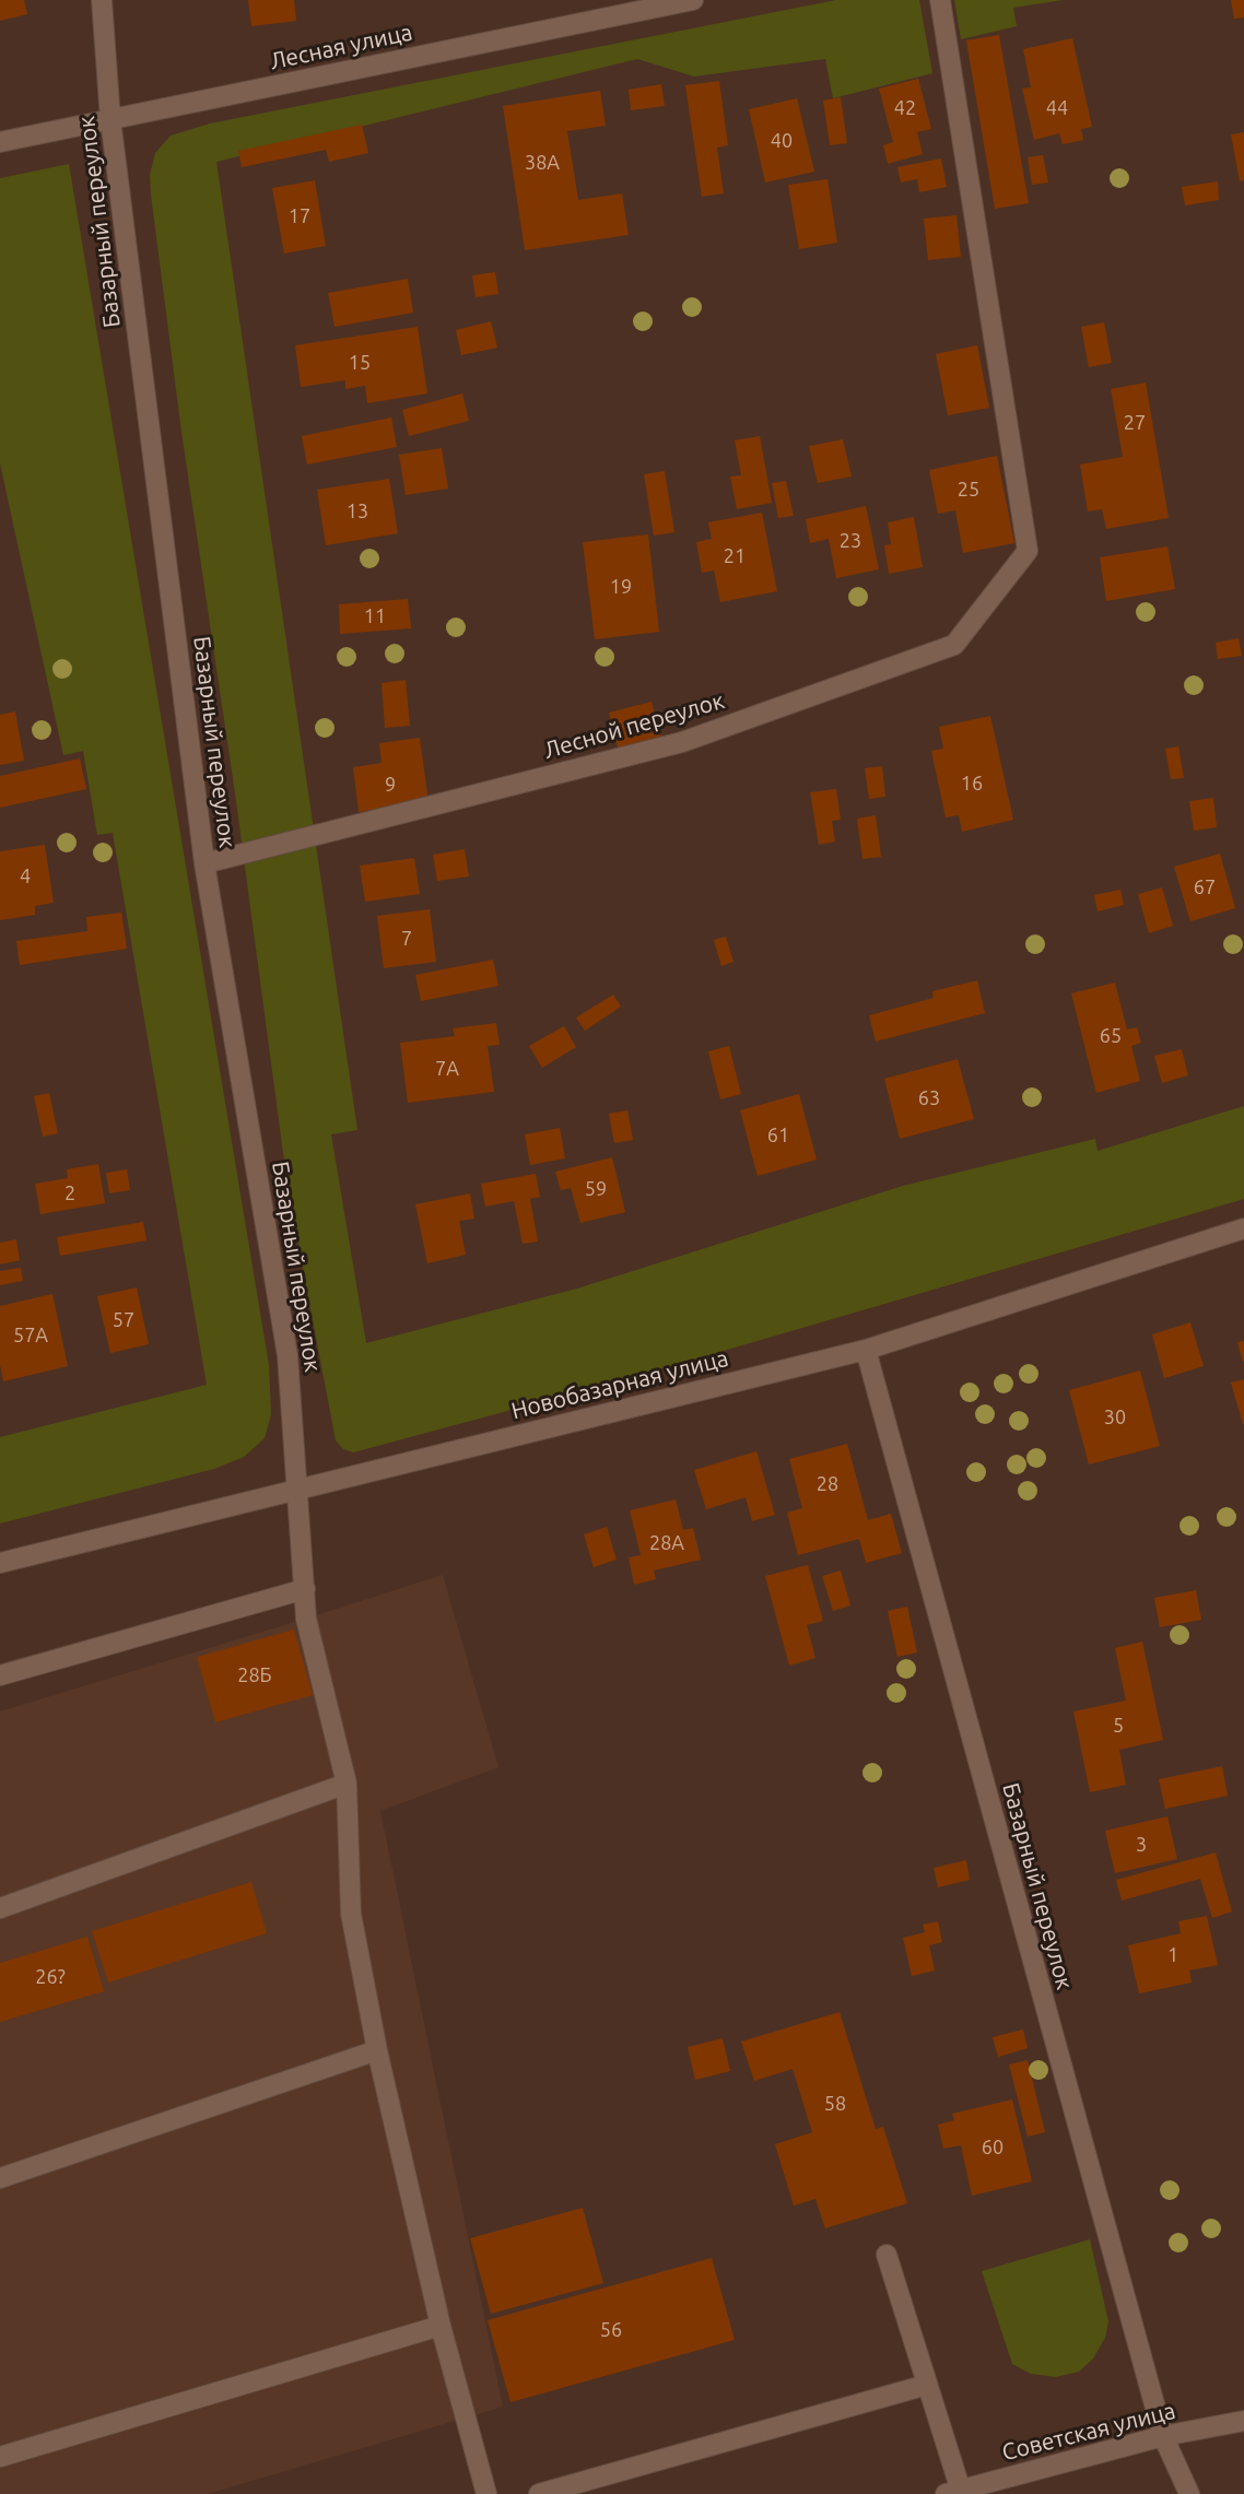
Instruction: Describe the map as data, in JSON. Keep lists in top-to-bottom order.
{
  "streets": {
    "street": [
      "Лесная улица",
      "Базарный переулок",
      "Лесной переулок",
      "Новобазарная улица",
      "Советская улица"
    ]
  },
  "crossings": [
    ["Лесная улица", "Базарный переулок"],
    ["Базарный переулок", "Лесной переулок"],
    ["Базарный переулок", "Новобазарная улица"],
    ["Базарный переулок", "Советская улица"]
  ],
  "house_numbers": [
    "42",
    "44",
    "40",
    "38А",
    "17",
    "15",
    "27",
    "25",
    "13",
    "23",
    "21",
    "19",
    "11",
    "16",
    "9",
    "4",
    "67",
    "7",
    "65",
    "7А",
    "63",
    "61",
    "59",
    "2",
    "57",
    "57А",
    "30",
    "28",
    "28А",
    "28Б",
    "5",
    "3",
    "1",
    "26?",
    "58",
    "60",
    "56"
  ]
}
